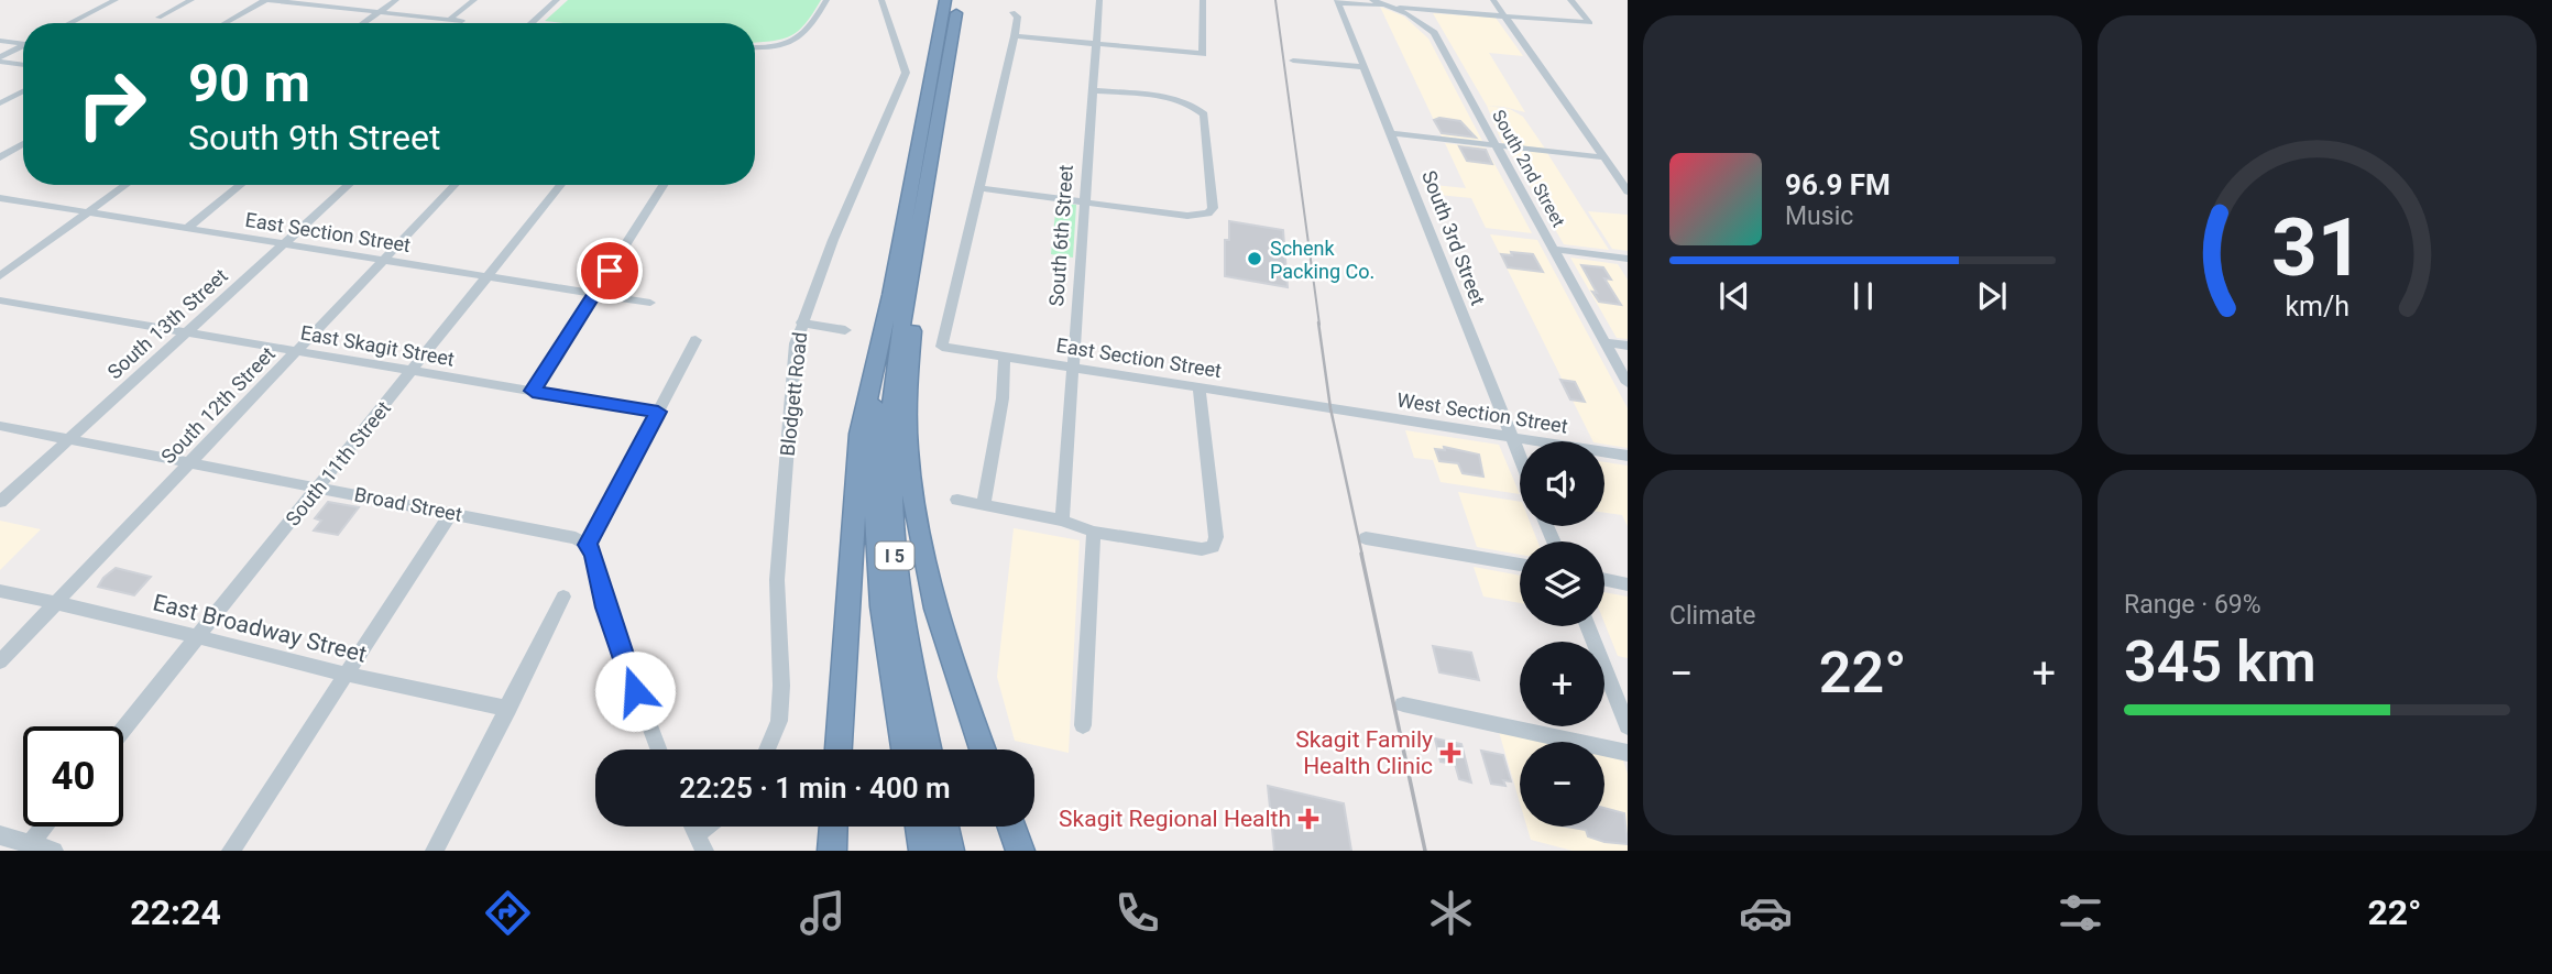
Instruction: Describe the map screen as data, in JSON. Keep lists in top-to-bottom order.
{
  "streets": {
    "highway": ["I 5"],
    "street": [
      "South 2nd Street",
      "East Section Street",
      "South 6th Street",
      "South 3rd Street",
      "South 13th Street",
      "East Skagit Street",
      "Blodgett Road",
      "South 12th Street",
      "West Section Street",
      "South 11th Street",
      "Broad Street",
      "East Broadway Street"
    ]
  },
  "crossings": [
    ["East Section Street", "South 6th Street"],
    ["East Section Street", "South 13th Street"],
    ["East Section Street", "South 12th Street"],
    ["East Section Street", "West Section Street"],
    ["East Section Street", "South 11th Street"],
    ["South 3rd Street", "West Section Street"],
    ["South 13th Street", "East Skagit Street"],
    ["South 13th Street", "Broad Street"],
    ["East Skagit Street", "South 12th Street"],
    ["East Skagit Street", "South 11th Street"],
    ["South 12th Street", "Broad Street"],
    ["South 12th Street", "East Broadway Street"],
    ["South 11th Street", "Broad Street"],
    ["South 11th Street", "East Broadway Street"]
  ],
  "places": {
    "other": ["Schenk Packing Co."],
    "health": ["Skagit Family Health Clinic", "Skagit Regional Health"]
  },
  "page": {
    "turn": ["90 m", "South 9th Street"],
    "song": ["96.9 FM", "Music"],
    "map_buttons": ["+", "−"],
    "tile": [
      "Climate",
      ["Range · 69%", "345 km"]
    ],
    "heat": ["−", "22°", "+"],
    "limit": "40",
    "trip": "22:25 · 1 min · 400 m",
    "tabs": ["22:24", "22°"],
    "gauge": ["31", "km/h"]
  }
}
